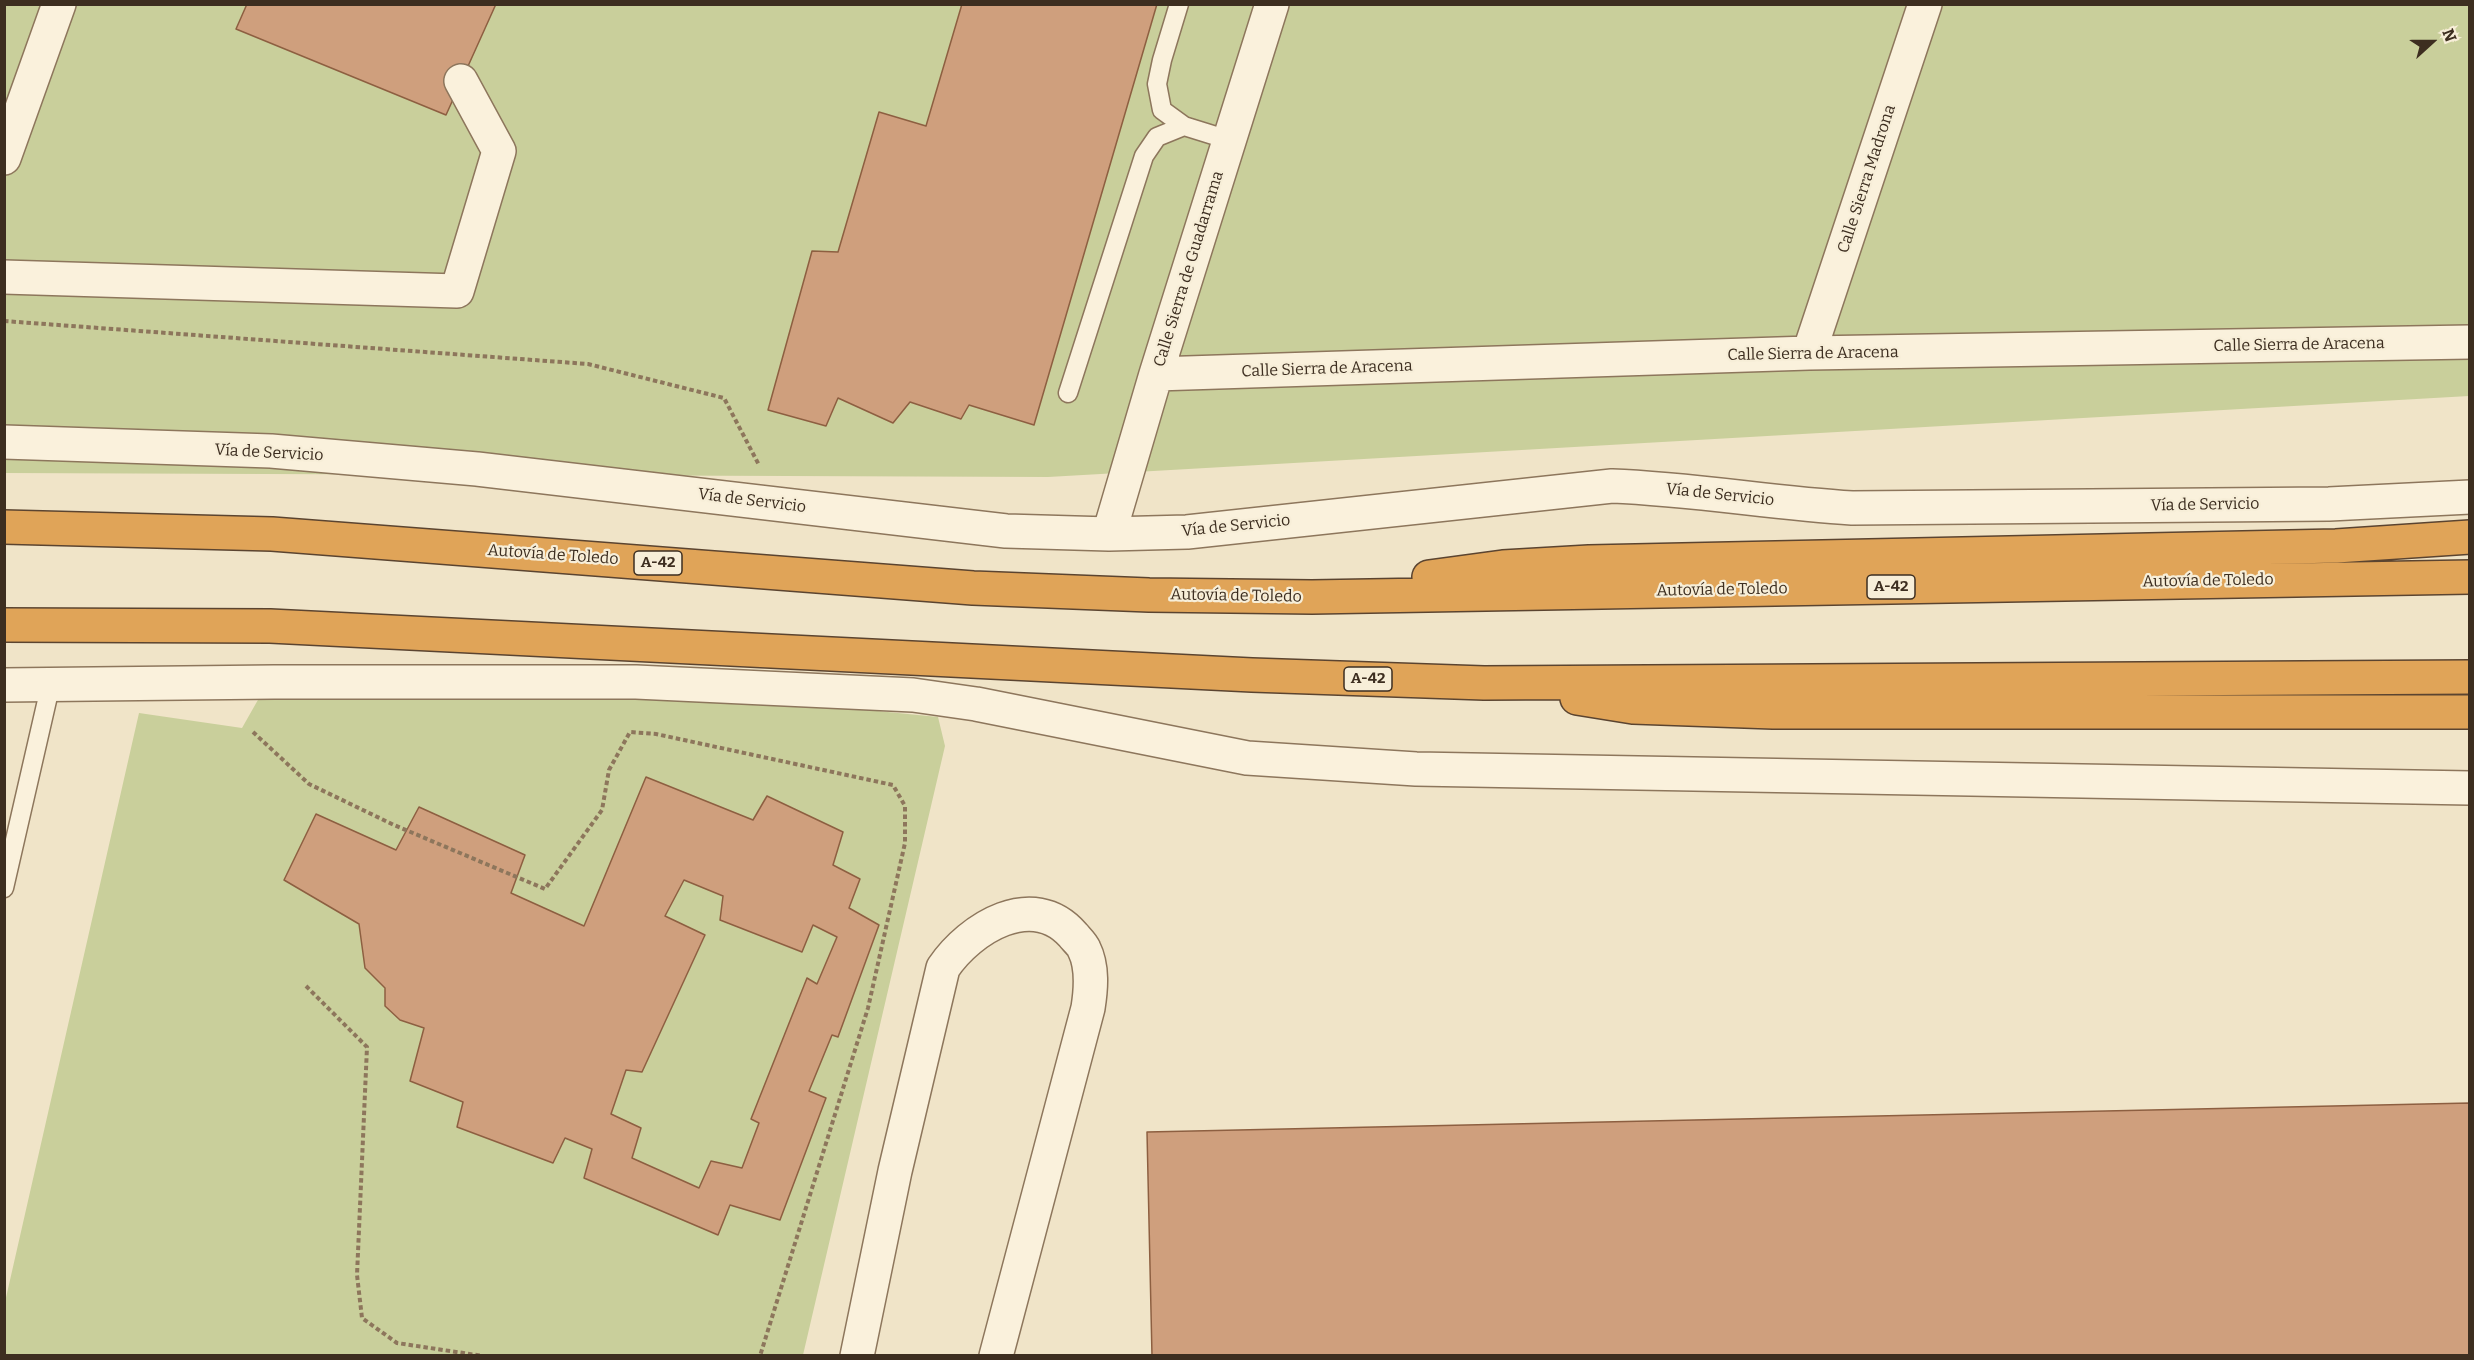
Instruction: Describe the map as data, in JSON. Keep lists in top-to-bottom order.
{
  "streets": {
    "highway": ["Autovía de Toledo", "A-42"],
    "street": [
      "Calle Sierra Madrona",
      "Calle Sierra de Guadarrama",
      "Calle Sierra de Aracena",
      "Vía de Servicio"
    ]
  },
  "crossings": [
    ["Calle Sierra Madrona", "Calle Sierra de Aracena"],
    ["Calle Sierra de Guadarrama", "Calle Sierra de Aracena"],
    ["Calle Sierra de Guadarrama", "Vía de Servicio"]
  ],
  "north": "right"
}
